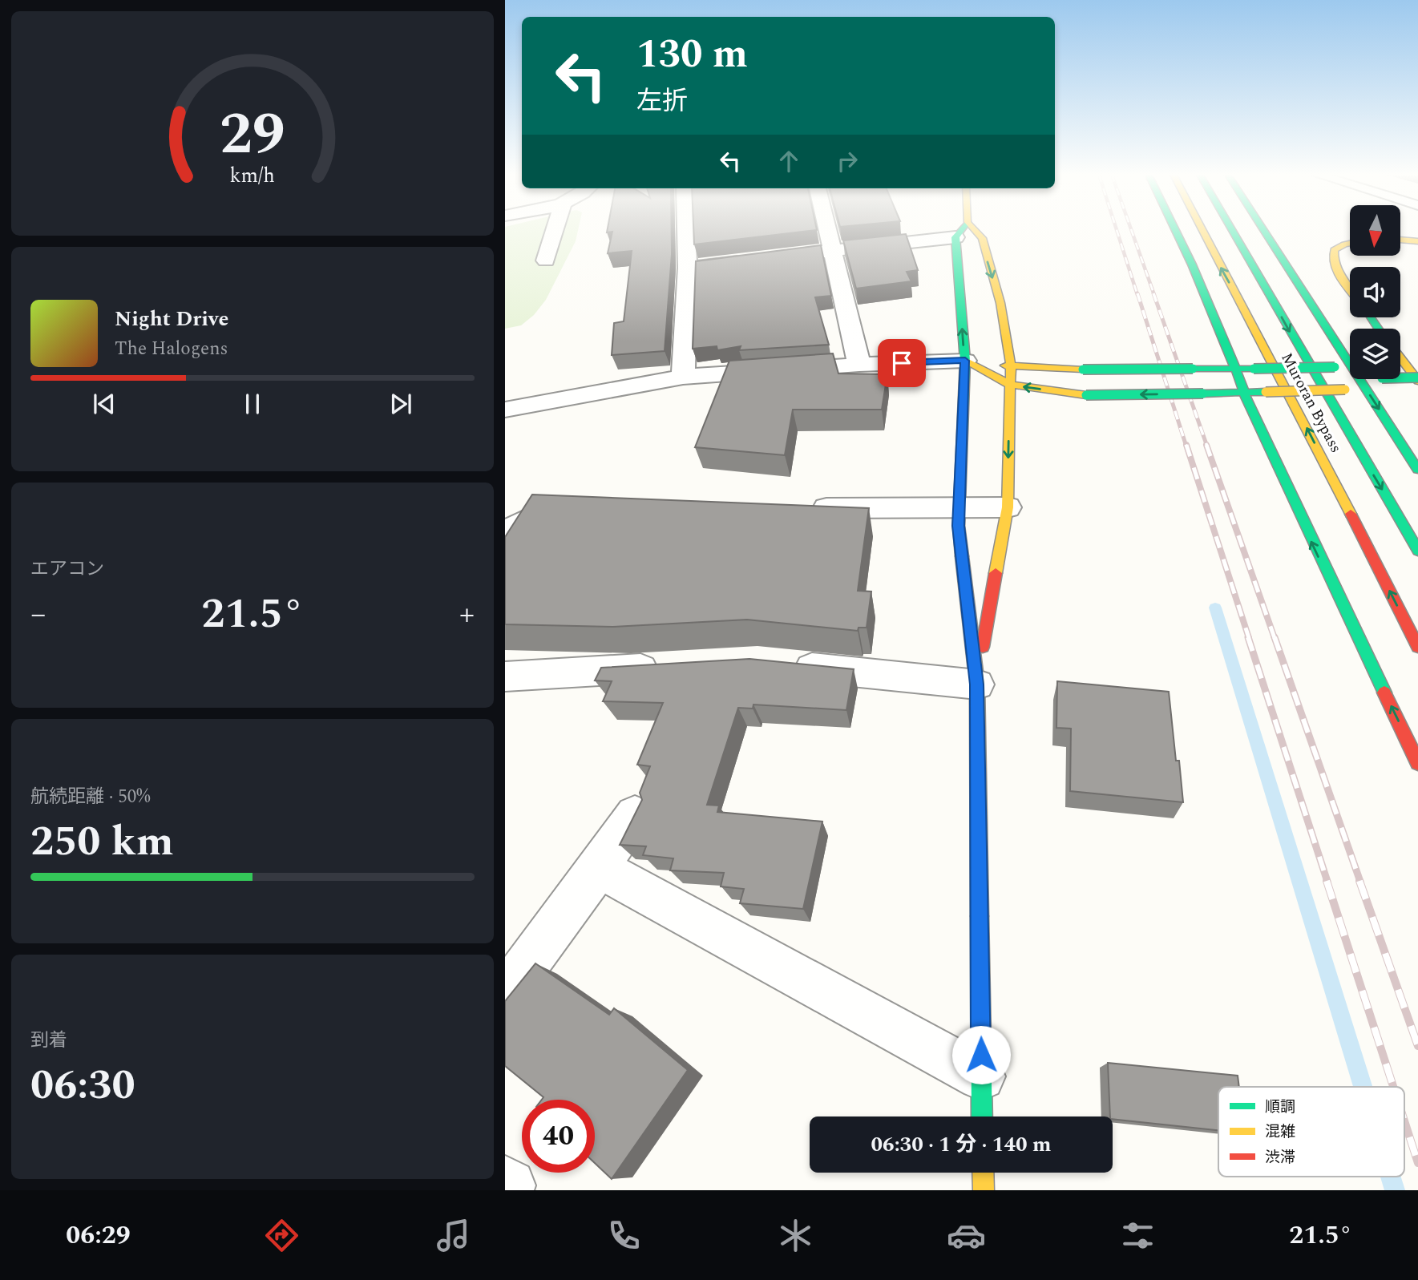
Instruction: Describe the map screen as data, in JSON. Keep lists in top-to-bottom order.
{
  "streets": {
    "main road": ["Muroran Bypass"]
  },
  "legend": ["順調", "混雑", "渋滞"],
  "north": "bottom",
  "page": {
    "turn": ["130 m", "左折"],
    "song": ["Night Drive", "The Halogens"],
    "tile": [
      "エアコン",
      ["航続距離 · 50%", "250 km"],
      ["到着", "06:30"]
    ],
    "heat": ["−", "21.5°", "+"],
    "limit": "40",
    "trip": "06:30 · 1 分 · 140 m",
    "tabs": ["06:29", "21.5°"],
    "gauge": ["29", "km/h"]
  }
}
